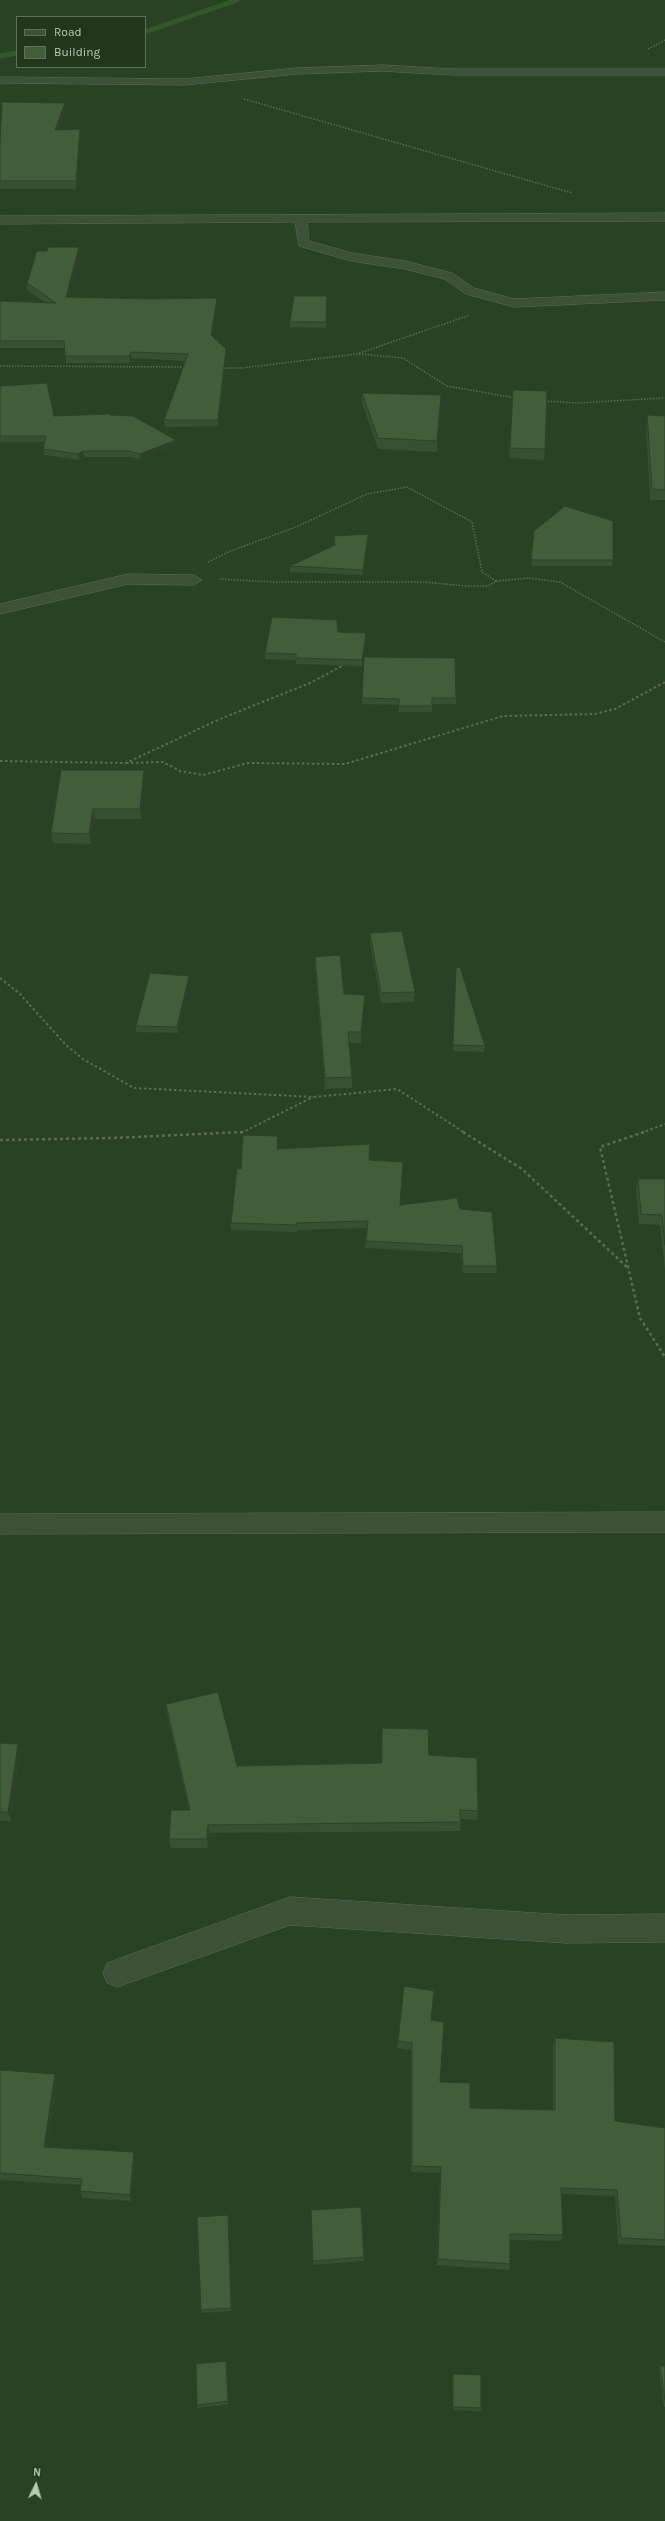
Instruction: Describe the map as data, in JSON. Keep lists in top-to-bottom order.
{
  "legend": ["Road", "Building"],
  "north": "top"
}
